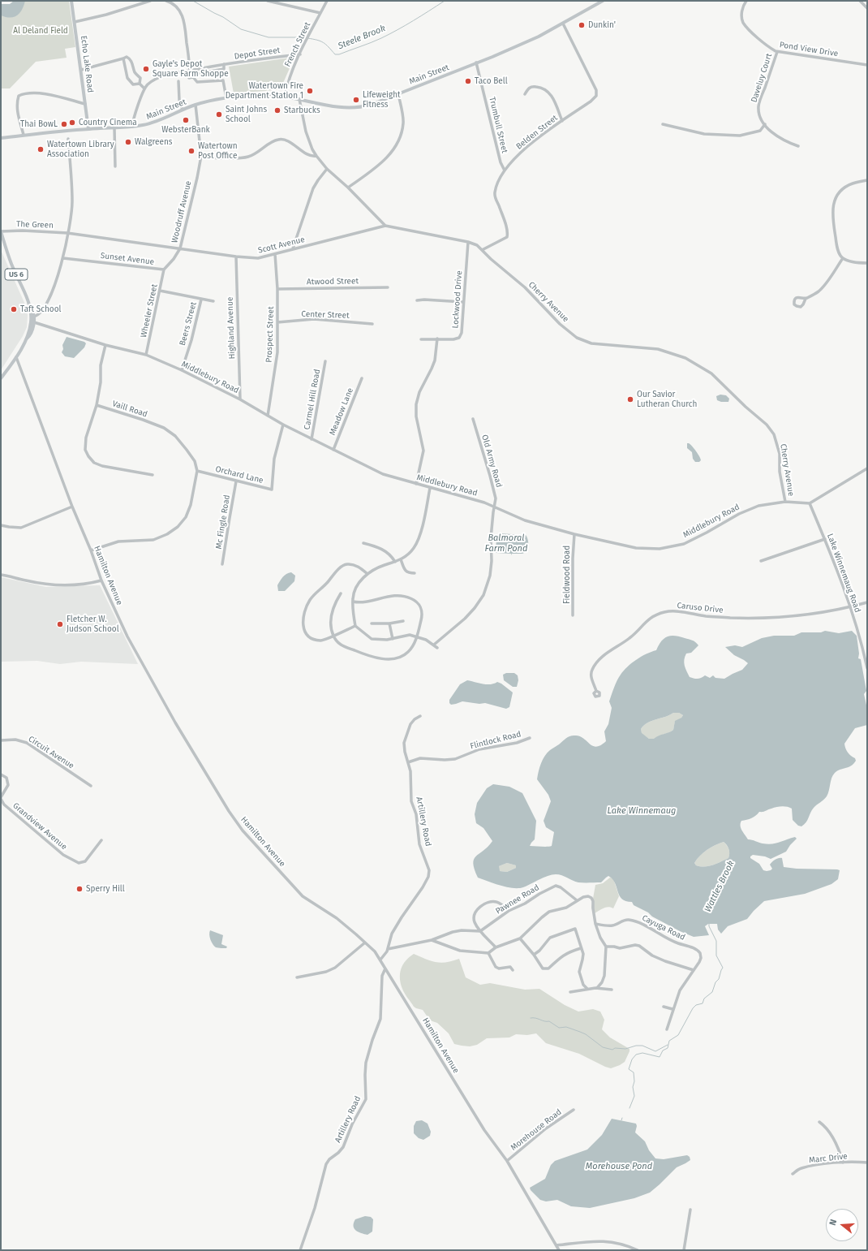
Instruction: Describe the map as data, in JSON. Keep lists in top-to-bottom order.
{
  "streets": {
    "main road": ["Echo Lake Road", "Main Street", "US 6"],
    "street": [
      "French Street",
      "Pond View Drive",
      "Depot Street",
      "Daveluy Court",
      "Trumbull Street",
      "Belden Street",
      "Woodruff Avenue",
      "The Green",
      "Scott Avenue",
      "Sunset Avenue",
      "Atwood Street",
      "Lockwood Drive",
      "Cherry Avenue",
      "Wheeler Street",
      "Center Street",
      "Beers Street",
      "Highland Avenue",
      "Prospect Street",
      "Middlebury Road",
      "Carmel Hill Road",
      "Vaill Road",
      "Meadow Lane",
      "Old Army Road",
      "Orchard Lane",
      "Mc Fingle Road",
      "Lake Winnemaug Road",
      "Fieldwood Road",
      "Hamilton Avenue",
      "Caruso Drive",
      "Flintlock Road",
      "Circuit Avenue",
      "Artillery Road",
      "Grandview Avenue",
      "Pawnee Road",
      "Cayuga Road",
      "Morehouse Road",
      "Marc Drive"
    ]
  },
  "crossings": [
    ["French Street", "Depot Street"],
    ["French Street", "Main Street"],
    ["Pond View Drive", "Daveluy Court"],
    ["Echo Lake Road", "Main Street"],
    ["Main Street", "Trumbull Street"],
    ["Main Street", "Belden Street"],
    ["Main Street", "Woodruff Avenue"],
    ["Trumbull Street", "Belden Street"],
    ["Belden Street", "Cherry Avenue"],
    ["Woodruff Avenue", "The Green"],
    ["Woodruff Avenue", "Scott Avenue"],
    ["Woodruff Avenue", "Sunset Avenue"],
    ["The Green", "US 6"],
    ["Scott Avenue", "Sunset Avenue"],
    ["Scott Avenue", "Cherry Avenue"],
    ["Scott Avenue", "Highland Avenue"],
    ["Scott Avenue", "Prospect Street"],
    ["Sunset Avenue", "Wheeler Street"],
    ["US 6", "Middlebury Road"],
    ["US 6", "Hamilton Avenue"],
    ["Atwood Street", "Prospect Street"],
    ["Lockwood Drive", "Cherry Avenue"],
    ["Cherry Avenue", "Middlebury Road"],
    ["Wheeler Street", "Middlebury Road"],
    ["Center Street", "Prospect Street"],
    ["Beers Street", "Middlebury Road"],
    ["Highland Avenue", "Middlebury Road"],
    ["Prospect Street", "Middlebury Road"],
    ["Middlebury Road", "Carmel Hill Road"],
    ["Middlebury Road", "Meadow Lane"],
    ["Middlebury Road", "Old Army Road"],
    ["Middlebury Road", "Orchard Lane"],
    ["Middlebury Road", "Lake Winnemaug Road"],
    ["Middlebury Road", "Fieldwood Road"],
    ["Vaill Road", "Orchard Lane"],
    ["Orchard Lane", "Mc Fingle Road"],
    ["Lake Winnemaug Road", "Caruso Drive"],
    ["Hamilton Avenue", "Artillery Road"],
    ["Hamilton Avenue", "Morehouse Road"],
    ["Flintlock Road", "Artillery Road"]
  ],
  "water": [
    "Steele Brook",
    "Balmoral Farm Pond",
    "Lake Winnemaug",
    "Wattles Brook",
    "Morehouse Pond"
  ],
  "parks": ["Al Deland Field"],
  "places": [
    "Dunkin'",
    "Gayle's Depot Square Farm Shoppe",
    "Taco Bell",
    "Watertown Fire Department Station 1",
    "Lifeweight Fitness",
    "Starbucks",
    "Saint Johns School",
    "WebsterBank",
    "Country Cinema",
    "Thai BowL",
    "Walgreens",
    "Watertown Library Association",
    "Watertown Post Office",
    "Taft School",
    "Our Savior Lutheran Church",
    "Fletcher W. Judson School",
    "Sperry Hill"
  ],
  "north": "left"
}
